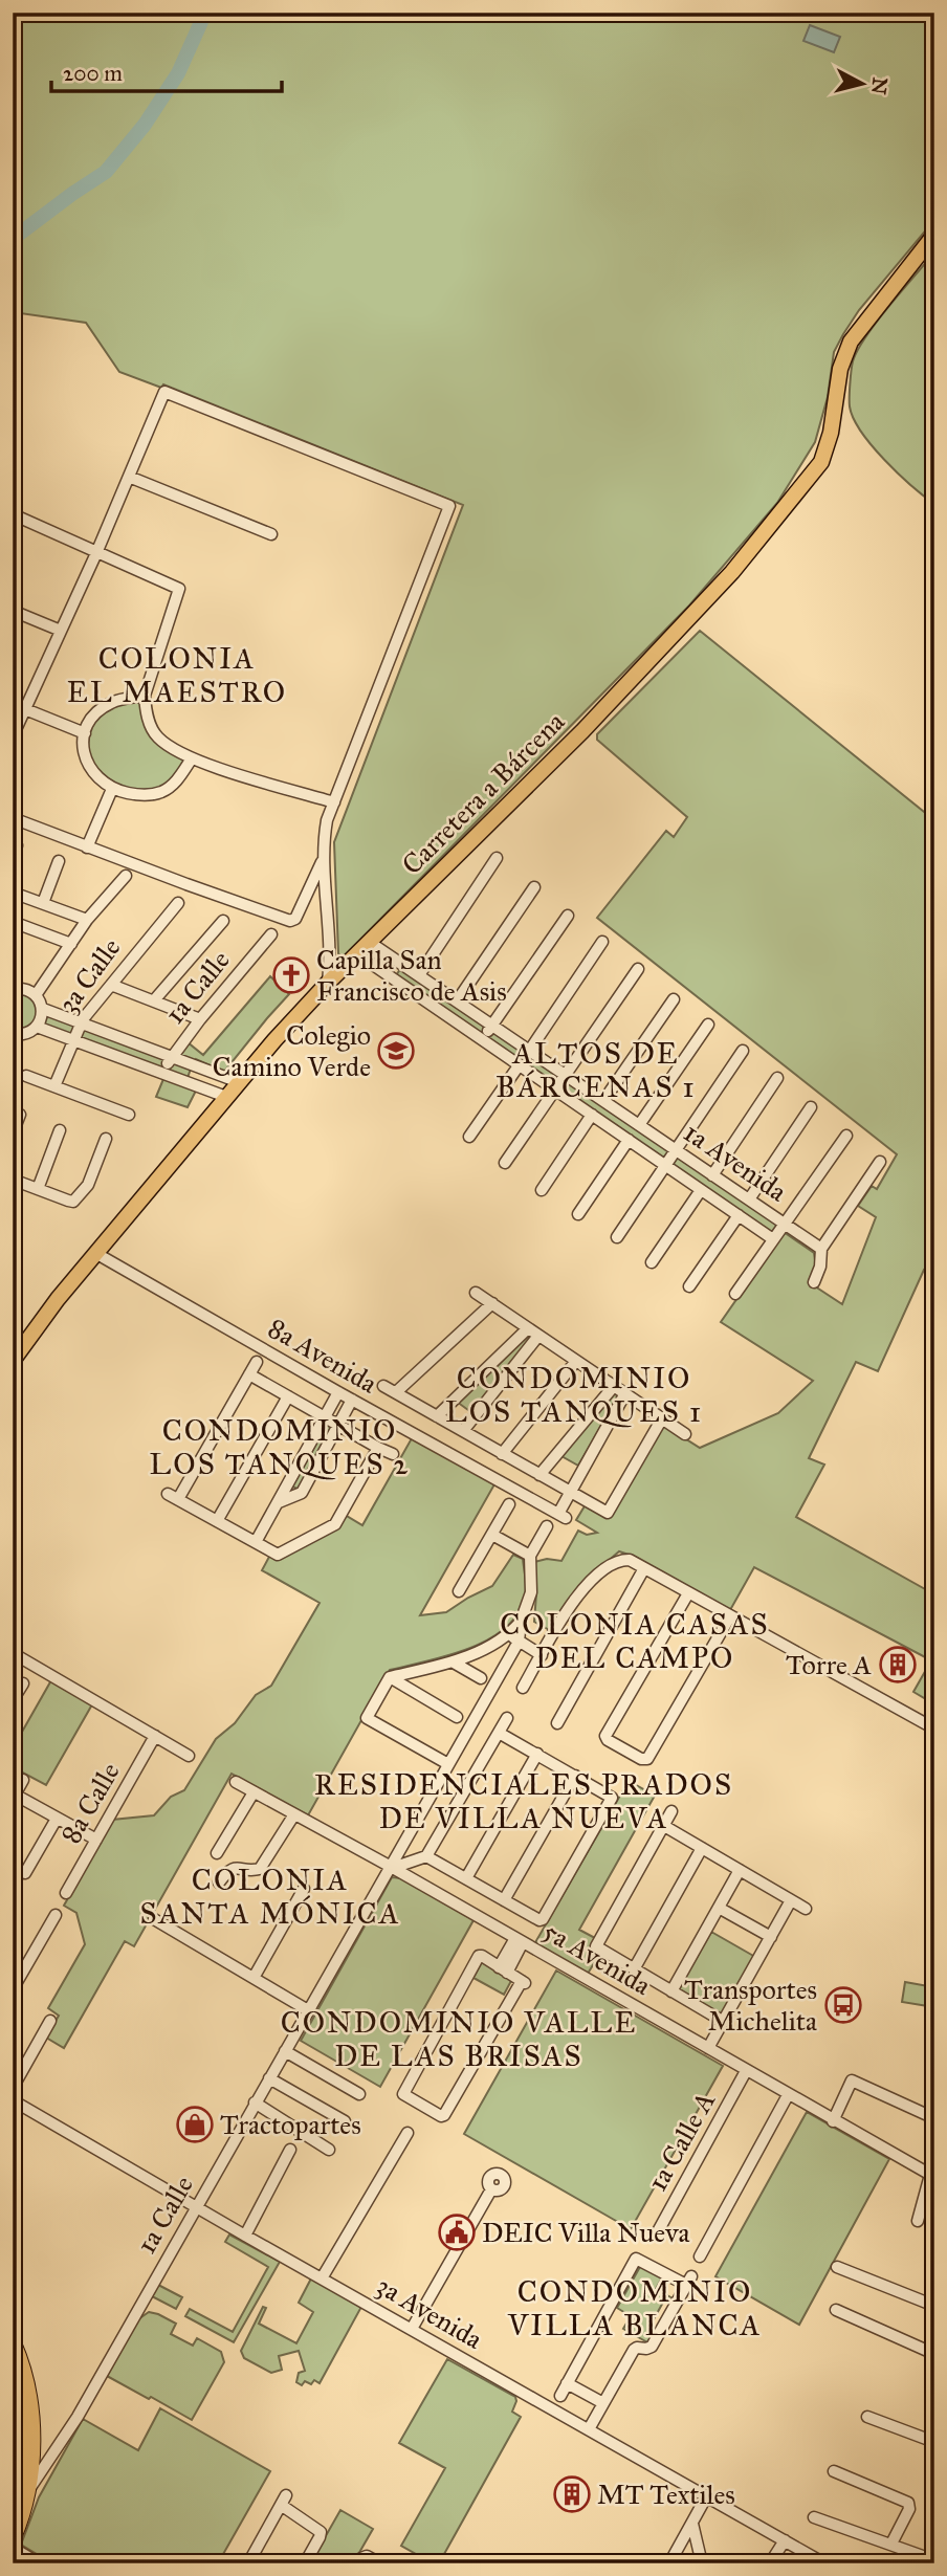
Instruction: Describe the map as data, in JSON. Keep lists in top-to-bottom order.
{
  "streets": {
    "main road": ["Carretera a Bárcena"],
    "street": [
      "3a Calle",
      "1a Calle",
      "1a Avenida",
      "8a Avenida",
      "8a Calle",
      "5a Avenida",
      "1a Calle A",
      "3a Avenida"
    ]
  },
  "crossings": [
    ["Carretera a Bárcena", "1a Avenida"],
    ["Carretera a Bárcena", "8a Avenida"],
    ["1a Calle", "5a Avenida"],
    ["1a Calle", "3a Avenida"],
    ["5a Avenida", "1a Calle A"]
  ],
  "districts": [
    "COLONIA EL MAESTRO",
    "ALTOS DE BÁRCENAS 1",
    "CONDOMINIO LOS TANQUES 1",
    "CONDOMINIO LOS TANQUES 2",
    "COLONIA CASAS DEL CAMPO",
    "RESIDENCIALES PRADOS DE VILLA NUEVA",
    "COLONIA SANTA MÓNICA",
    "CONDOMINIO VALLE DE LAS BRISAS",
    "CONDOMINIO VILLA BLANCA"
  ],
  "places": {
    "church": ["Capilla San Francisco de Asis"],
    "school or university": ["Colegio Camino Verde"],
    "building": ["Torre A", "MT Textiles"],
    "bus stop": ["Transportes Michelita"],
    "shop": ["Tractopartes"],
    "public building": ["DEIC Villa Nueva"]
  },
  "scale_bar": "200 m",
  "north": "right"
}
